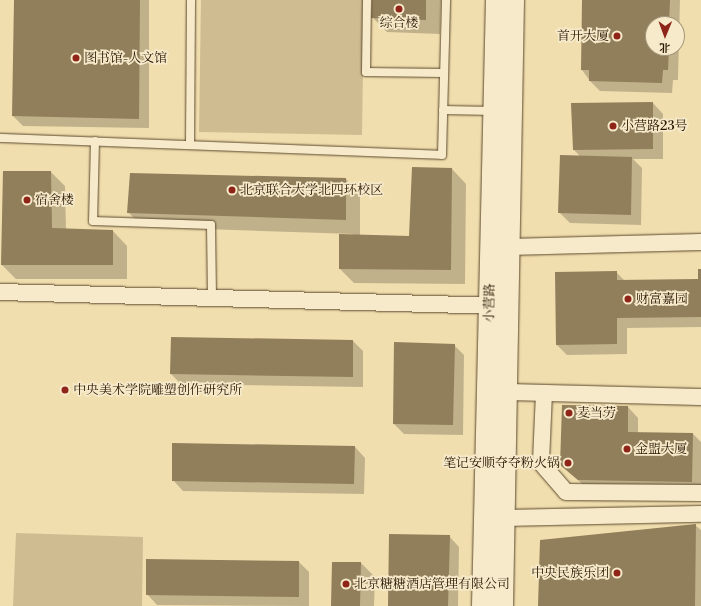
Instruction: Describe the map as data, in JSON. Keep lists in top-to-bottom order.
{
  "streets": {
    "street": ["小营路"]
  },
  "places": [
    "综合楼",
    "首开大厦",
    "图书馆-人文馆",
    "小营路23号",
    "北京联合大学北四环校区",
    "宿舍楼",
    "财富嘉园",
    "中央美术学院雕塑创作研究所",
    "麦当劳",
    "金盟大厦",
    "笔记安顺夺夺粉火锅",
    "中央民族乐团",
    "北京糖糖酒店管理有限公司"
  ],
  "north": "bottom"
}
